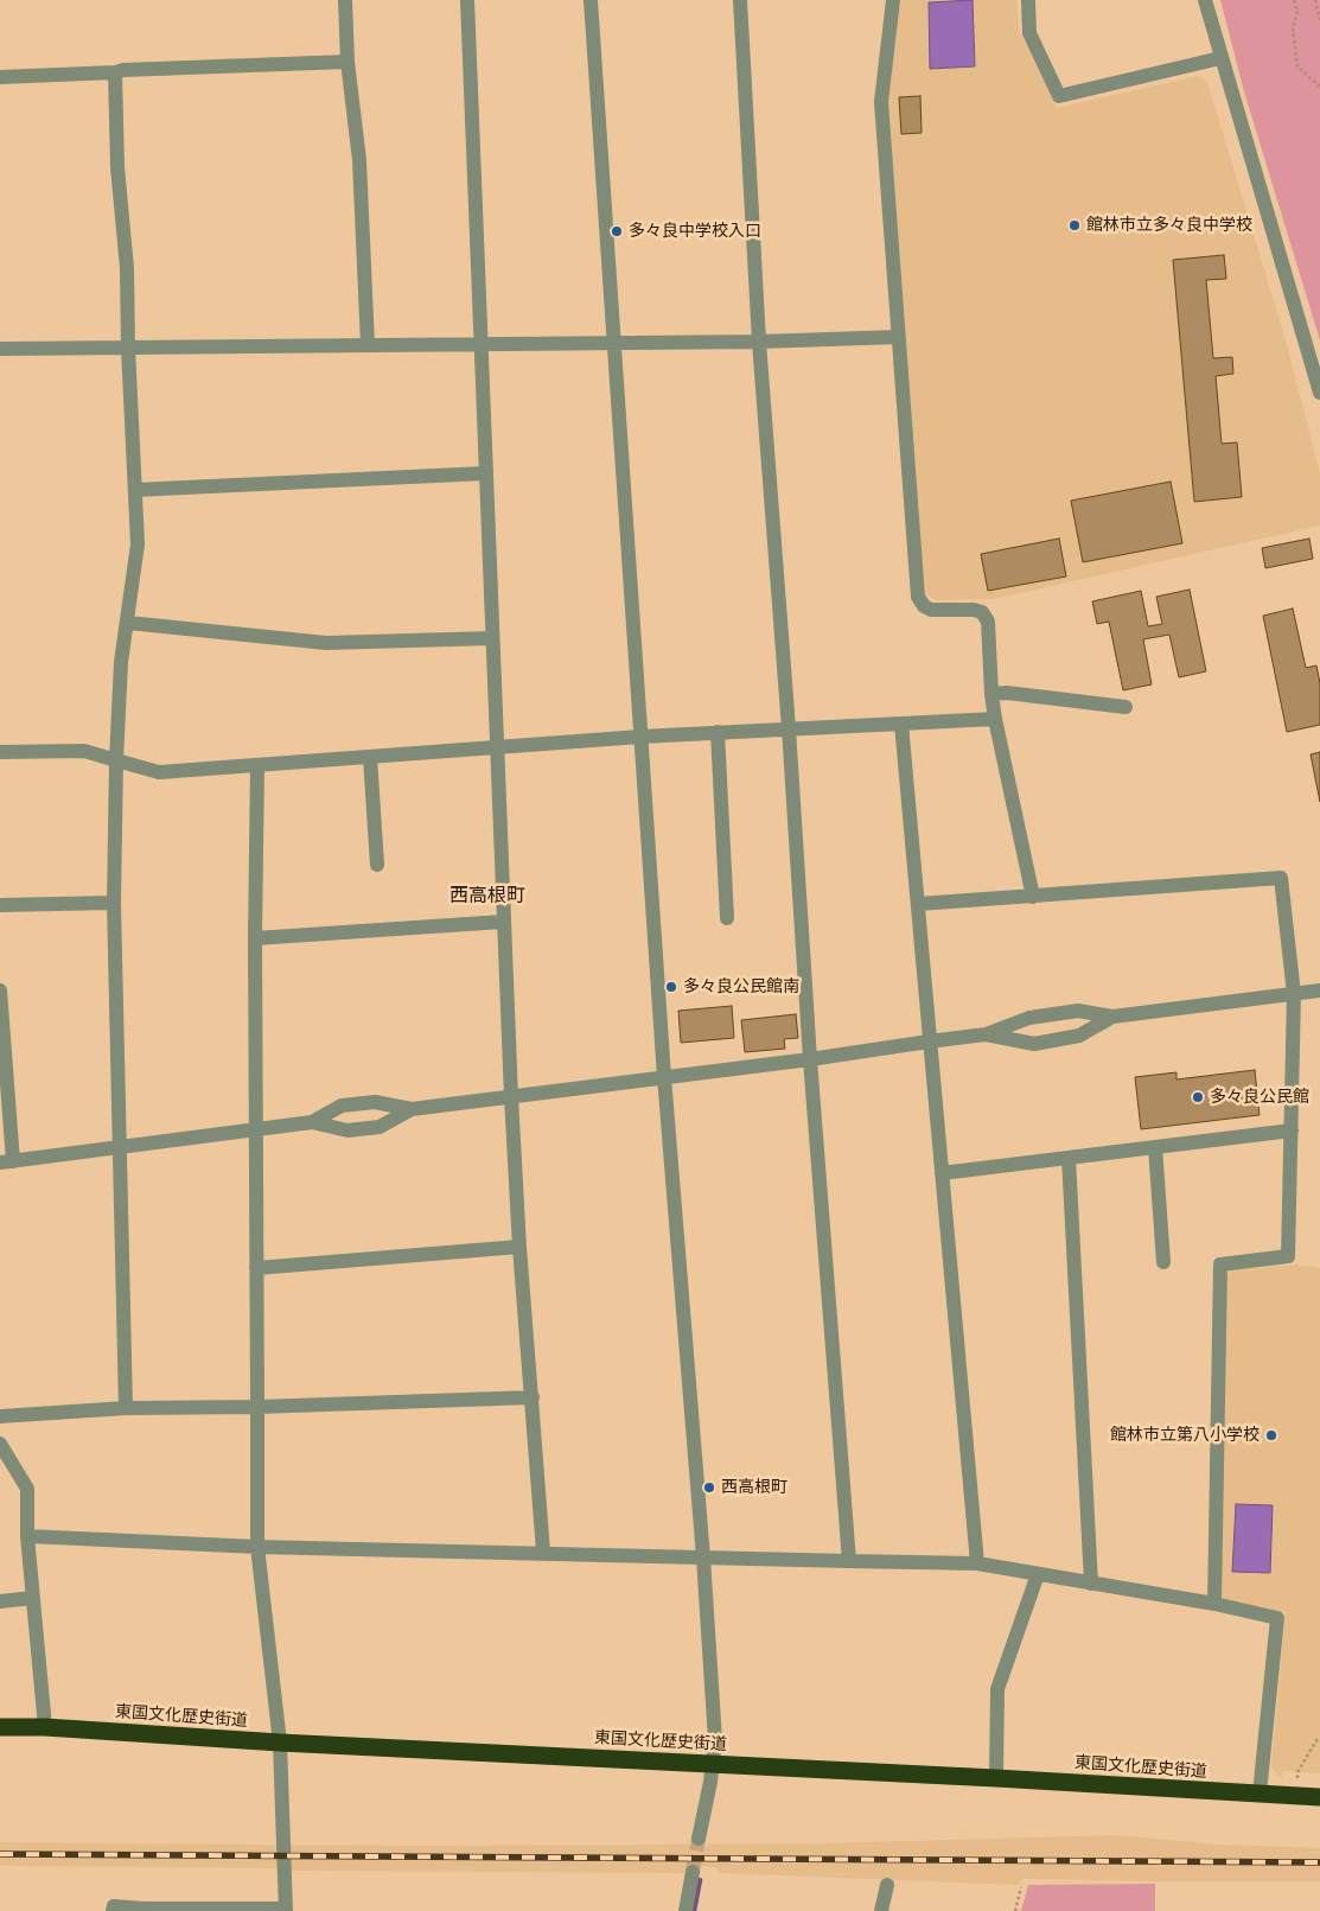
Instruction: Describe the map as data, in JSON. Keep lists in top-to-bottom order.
{
  "streets": {
    "highway": ["東国文化歴史街道"]
  },
  "districts": ["西高根町"],
  "places": [
    "館林市立多々良中学校",
    "多々良中学校入口",
    "多々良公民館南",
    "多々良公民館",
    "館林市立第八小学校",
    "西高根町"
  ]
}
